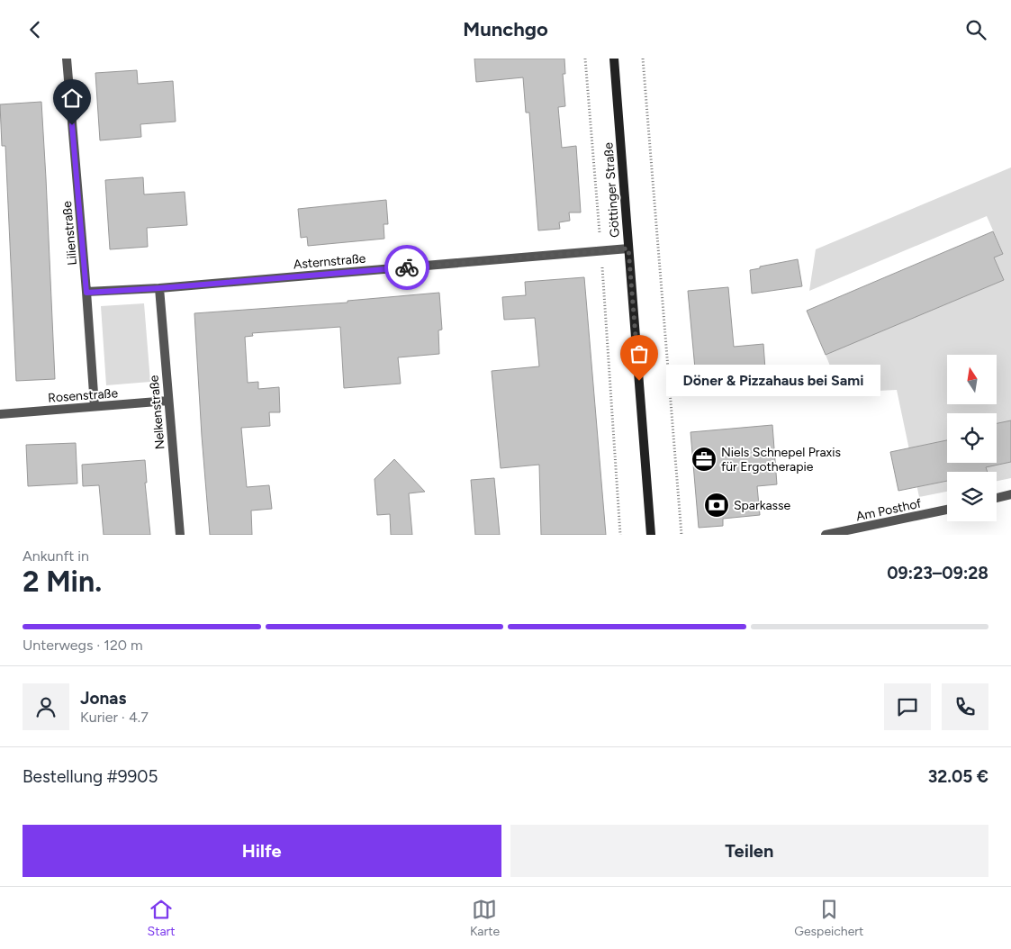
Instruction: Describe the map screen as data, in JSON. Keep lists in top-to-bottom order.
{
  "streets": {
    "main road": ["Göttinger Straße"],
    "street": [
      "Lilienstraße",
      "Asternstraße",
      "Rosenstraße",
      "Nelkenstraße",
      "Am Posthof"
    ]
  },
  "crossings": [
    ["Göttinger Straße", "Asternstraße"],
    ["Lilienstraße", "Asternstraße"],
    ["Lilienstraße", "Rosenstraße"],
    ["Asternstraße", "Nelkenstraße"],
    ["Rosenstraße", "Nelkenstraße"]
  ],
  "places": {
    "other": ["Döner & Pizzahaus bei Sami"],
    "office": ["Niels Schnepel Praxis für Ergotherapie"],
    "bank": ["Sparkasse"]
  },
  "north": "top",
  "page": {
    "header": "Munchgo",
    "bubble": "Döner & Pizzahaus bei Sami",
    "heading": ["2 Min.", "Ankunft in", "09:23–09:28"],
    "panel": [
      "Jonas",
      "Kurier · 4.7",
      "Bestellung #9905",
      "32.05 €"
    ],
    "bar": "Unterwegs · 120 m",
    "buttons": ["Hilfe", "Teilen"],
    "tabs": ["Start", "Karte", "Gespeichert"]
  }
}
